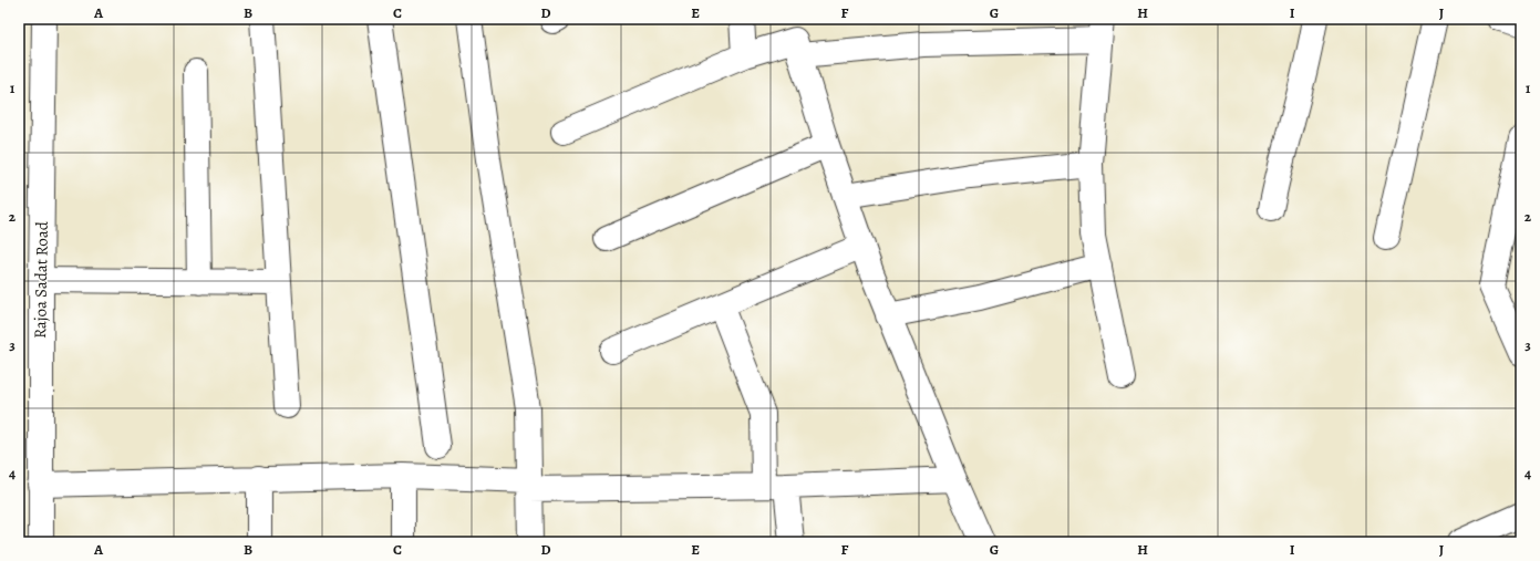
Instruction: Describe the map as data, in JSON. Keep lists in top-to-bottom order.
{
  "streets": {
    "street": ["Rajoa Sadat Road"]
  },
  "grid": {
    "columns": [
      "A",
      "B",
      "C",
      "D",
      "E",
      "F",
      "G",
      "H",
      "I",
      "J"
    ],
    "rows": [
      "1",
      "2",
      "3",
      "4"
    ]
  }
}
